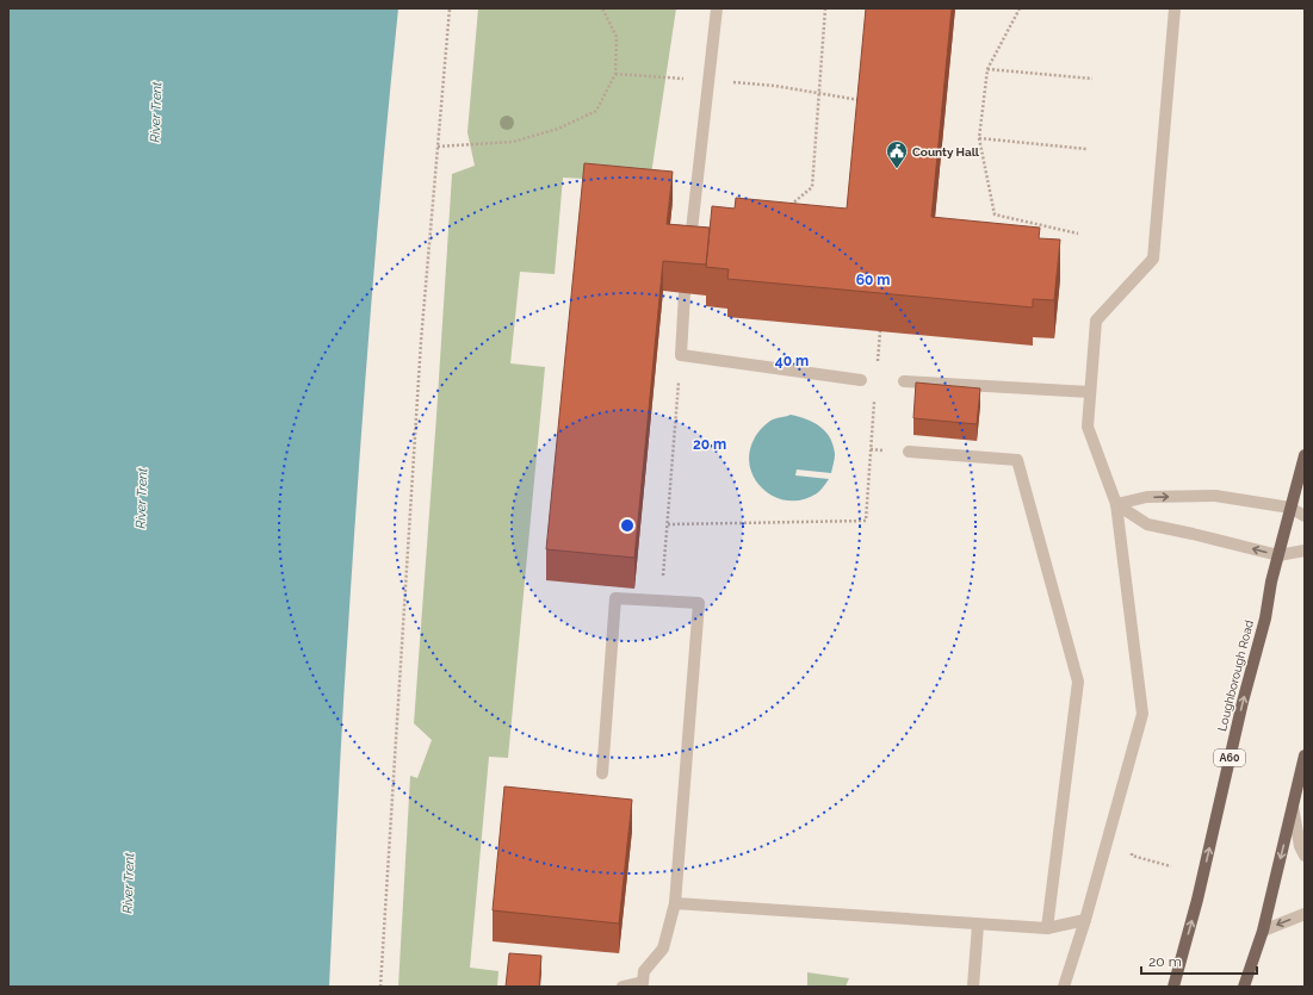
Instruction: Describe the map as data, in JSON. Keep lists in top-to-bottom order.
{
  "streets": {
    "main road": ["Loughborough Road", "A60"]
  },
  "water": ["River Trent"],
  "places": {
    "public building": ["County Hall"]
  },
  "scale_bar": "20 m",
  "rings": ["60 m", "40 m", "20 m"]
}
